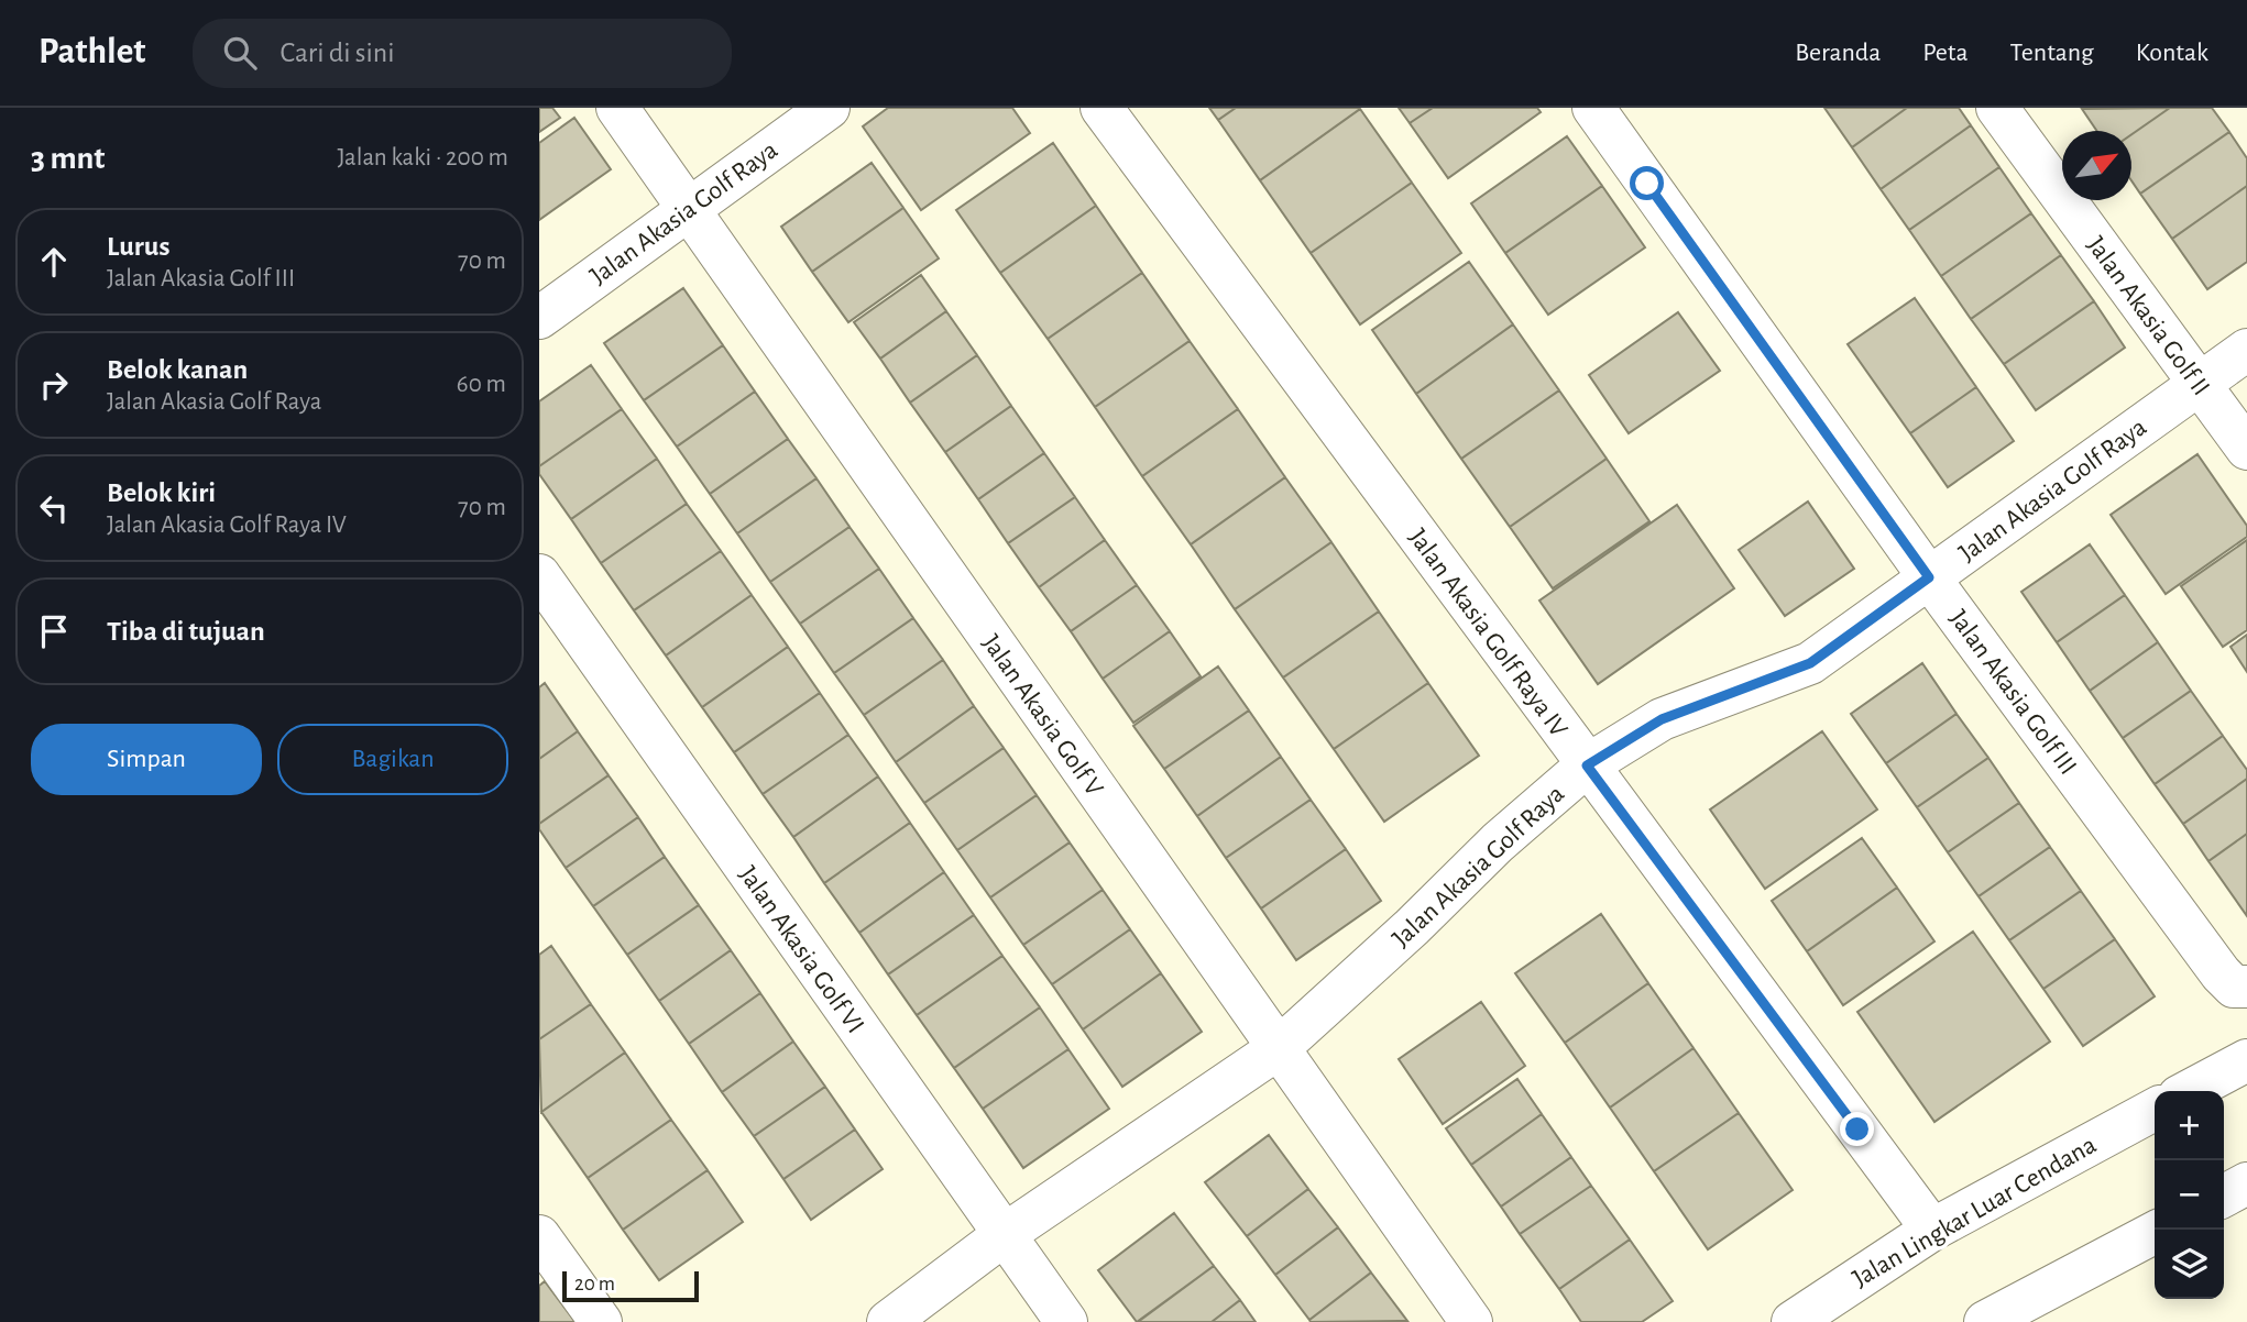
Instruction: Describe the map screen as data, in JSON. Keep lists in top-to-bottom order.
{
  "streets": {
    "street": [
      "Jalan Akasia Golf Raya",
      "Jalan Akasia Golf II",
      "Jalan Akasia Golf Raya IV",
      "Jalan Akasia Golf III",
      "Jalan Akasia Golf V",
      "Jalan Akasia Golf VI",
      "Jalan Lingkar Luar Cendana"
    ]
  },
  "crossings": [
    ["Jalan Akasia Golf Raya", "Jalan Akasia Golf II"],
    ["Jalan Akasia Golf Raya", "Jalan Akasia Golf Raya IV"],
    ["Jalan Akasia Golf Raya", "Jalan Akasia Golf III"],
    ["Jalan Akasia Golf Raya", "Jalan Akasia Golf V"],
    ["Jalan Akasia Golf Raya", "Jalan Akasia Golf VI"],
    ["Jalan Akasia Golf Raya IV", "Jalan Lingkar Luar Cendana"]
  ],
  "scale_bar": "20 m",
  "north": "top right",
  "page": {
    "header": "Pathlet",
    "search": "Cari di sini",
    "nav": [
      "Beranda",
      "Peta",
      "Tentang",
      "Kontak"
    ],
    "heading": ["3 mnt", "Jalan kaki · 200 m"],
    "list": [
      ["Lurus", "Jalan Akasia Golf III", "70 m"],
      ["Belok kanan", "Jalan Akasia Golf Raya", "60 m"],
      ["Belok kiri", "Jalan Akasia Golf Raya IV", "70 m"],
      "Tiba di tujuan"
    ],
    "buttons": ["Simpan", "Bagikan"],
    "map_buttons": ["+", "−"],
    "scale": "20 m"
  }
}
